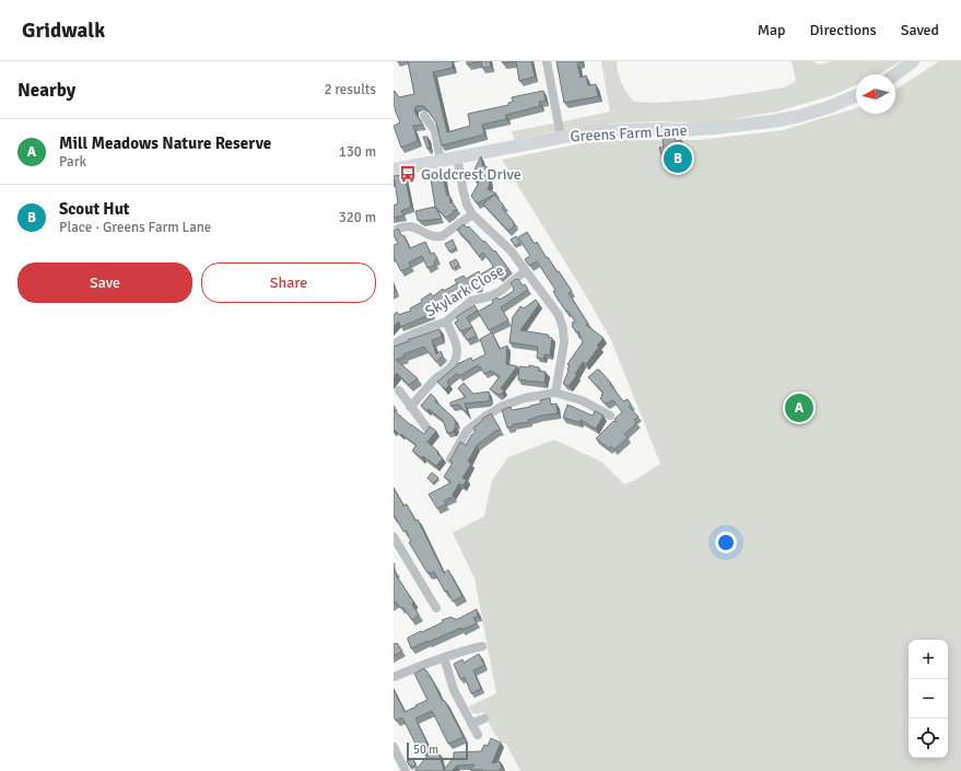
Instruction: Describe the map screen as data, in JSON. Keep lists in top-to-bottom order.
{
  "streets": {
    "street": ["Greens Farm Lane", "Skylark Close"]
  },
  "places": {
    "bus stop": ["Goldcrest Drive"]
  },
  "scale_bar": "50 m",
  "north": "left",
  "page": {
    "header": "Gridwalk",
    "nav": ["Map", "Directions", "Saved"],
    "heading": ["Nearby", "2 results"],
    "list": [
      {
        "mark": "A",
        "name": "Mill Meadows Nature Reserve",
        "note": "Park",
        "value": "130 m"
      },
      {
        "mark": "B",
        "name": "Scout Hut",
        "note": "Place · Greens Farm Lane",
        "value": "320 m"
      }
    ],
    "pins": ["B", "A"],
    "buttons": ["Save", "Share"],
    "map_buttons": ["+", "−"],
    "scale": "50 m"
  }
}
